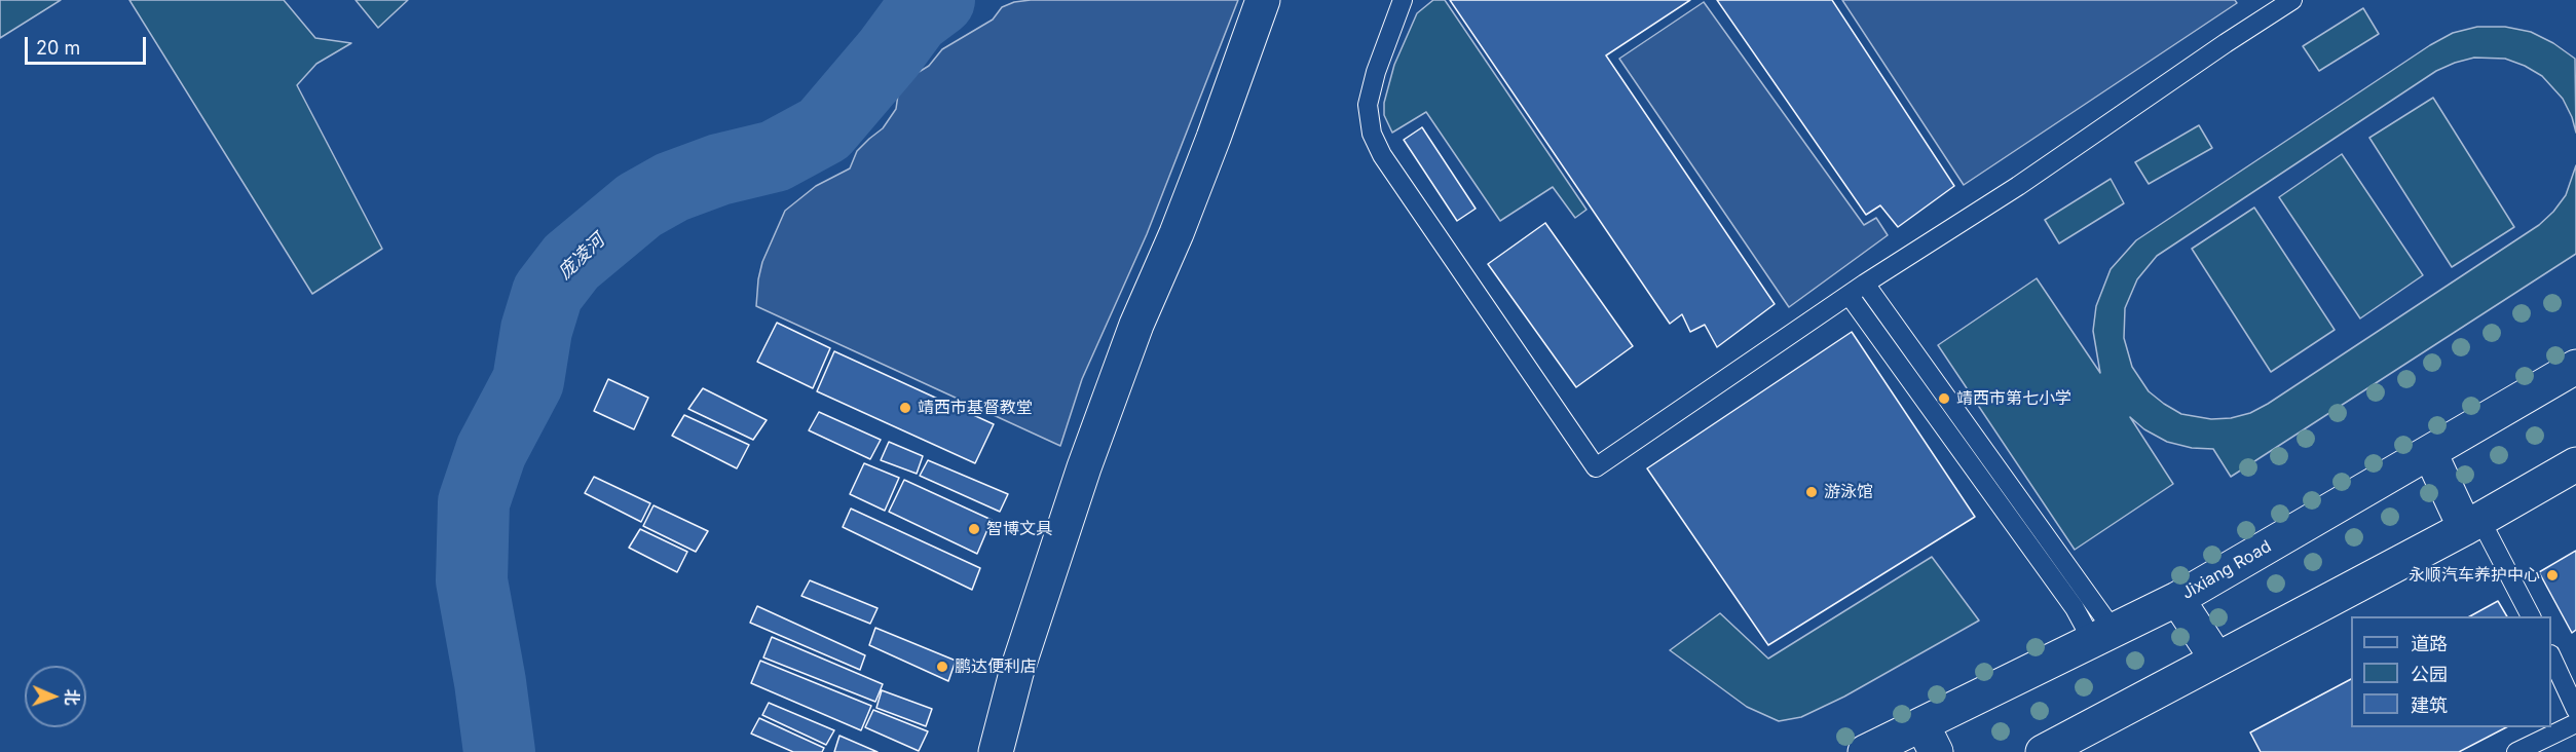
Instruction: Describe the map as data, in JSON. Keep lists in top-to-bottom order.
{
  "streets": {
    "main road": ["Jixiang Road"]
  },
  "water": ["庞凌河"],
  "places": [
    "靖西市第七小学",
    "靖西市基督教堂",
    "游泳馆",
    "智博文具",
    "永顺汽车养护中心",
    "鹏达便利店"
  ],
  "legend": ["道路", "公园", "建筑"],
  "scale_bar": "20 m",
  "north": "right"
}
